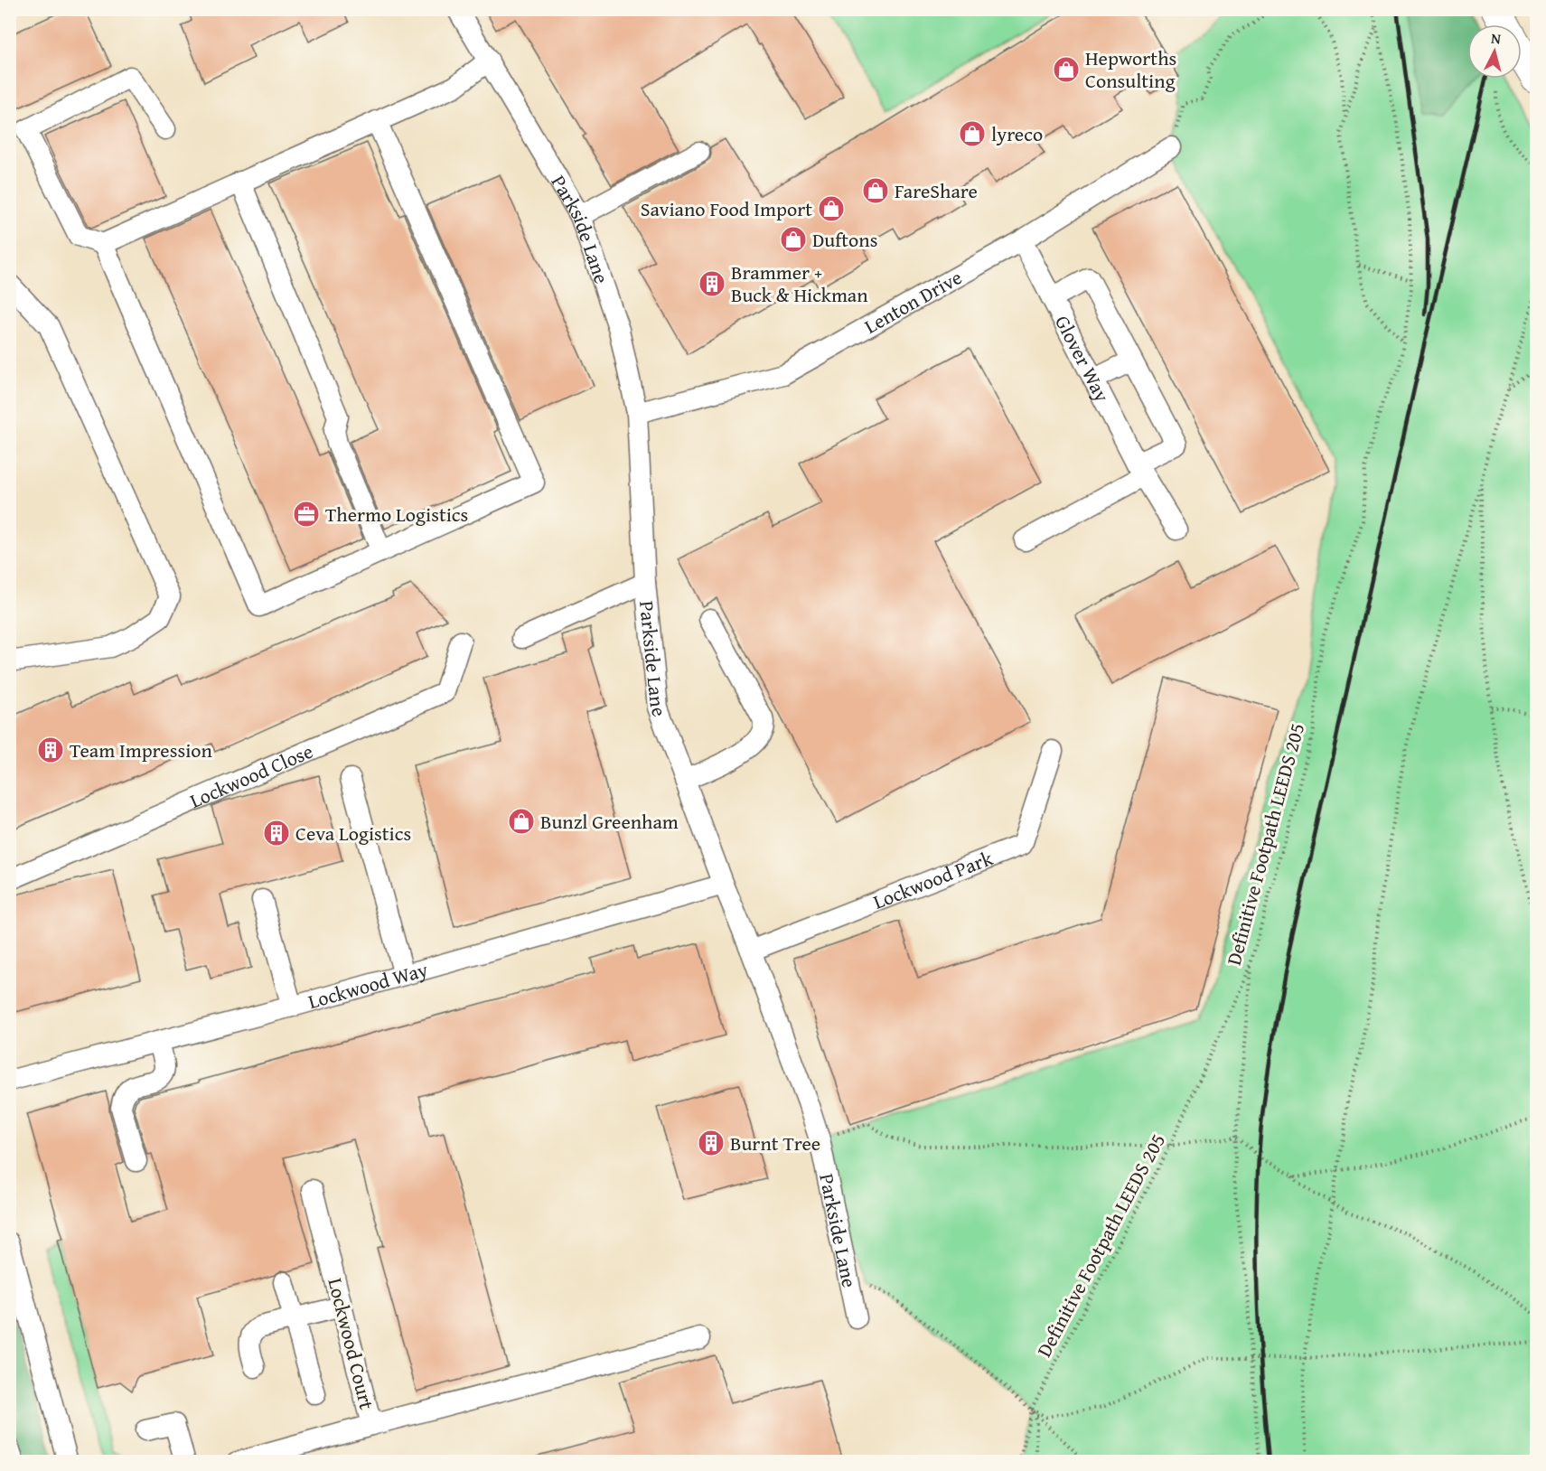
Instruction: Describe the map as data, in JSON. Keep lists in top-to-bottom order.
{
  "streets": {
    "street": [
      "Parkside Lane",
      "Lenton Drive",
      "Glover Way",
      "Lockwood Close",
      "Lockwood Park",
      "Lockwood Way",
      "Lockwood Court"
    ],
    "path": ["Definitive Footpath LEEDS 205"]
  },
  "crossings": [
    ["Parkside Lane", "Lenton Drive"],
    ["Parkside Lane", "Lockwood Park"],
    ["Parkside Lane", "Lockwood Way"],
    ["Lenton Drive", "Glover Way"]
  ],
  "places": {
    "shop": [
      "Hepworths Consulting",
      "lyreco",
      "FareShare",
      "Saviano Food Import",
      "Duftons",
      "Bunzl Greenham"
    ],
    "building": [
      "Brammer + Buck & Hickman",
      "Team Impression",
      "Ceva Logistics",
      "Burnt Tree"
    ],
    "office": ["Thermo Logistics"]
  },
  "north": "top"
}
